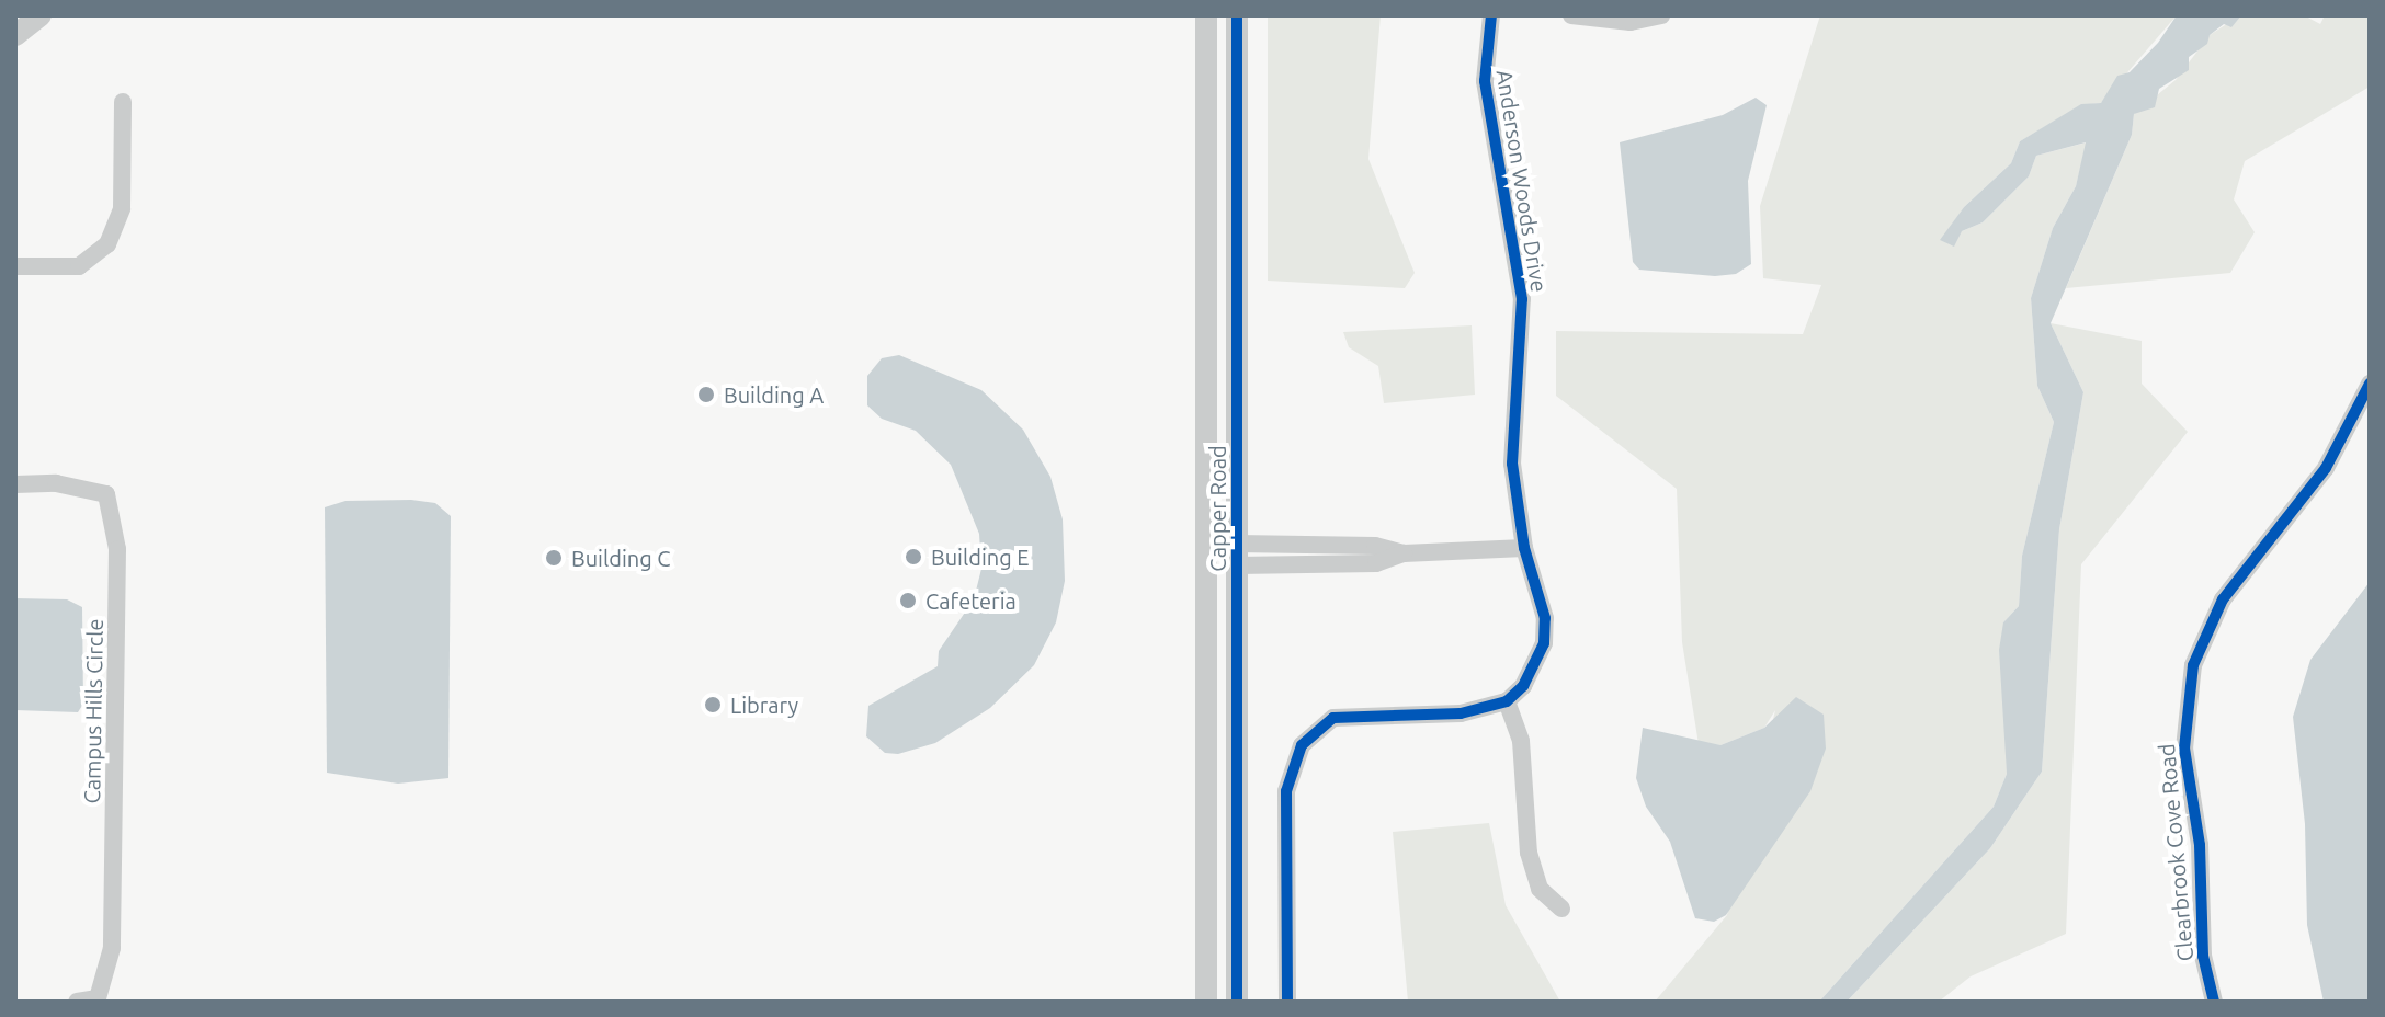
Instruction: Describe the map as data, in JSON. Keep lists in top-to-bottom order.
{
  "streets": {
    "street": [
      "Anderson Woods Drive",
      "Capper Road",
      "Campus Hills Circle",
      "Clearbrook Cove Road"
    ]
  },
  "places": [
    "Building A",
    "Building E",
    "Building C",
    "Cafeteria",
    "Library"
  ]
}
